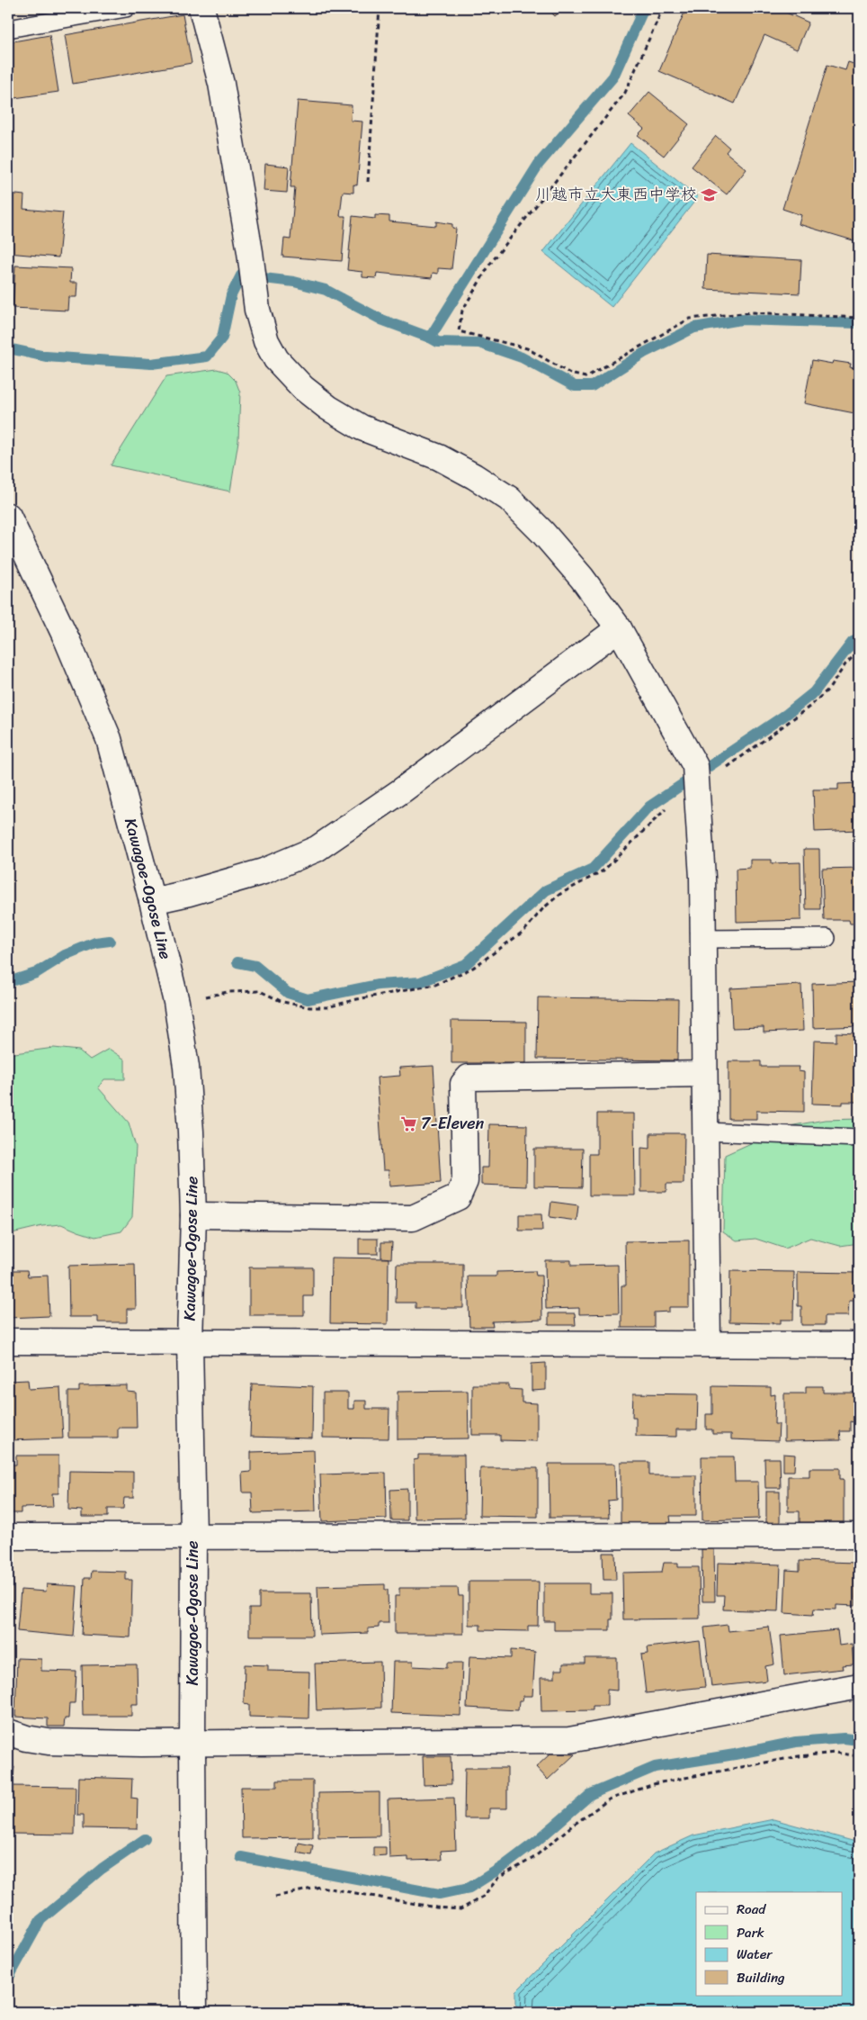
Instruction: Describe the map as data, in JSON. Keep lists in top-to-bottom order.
{
  "streets": {
    "street": ["Kawagoe-Ogose Line"]
  },
  "places": {
    "school or university": ["川越市立大東西中学校"],
    "supermarket": ["7-Eleven"]
  },
  "legend": [
    "Road",
    "Park",
    "Water",
    "Building"
  ]
}
